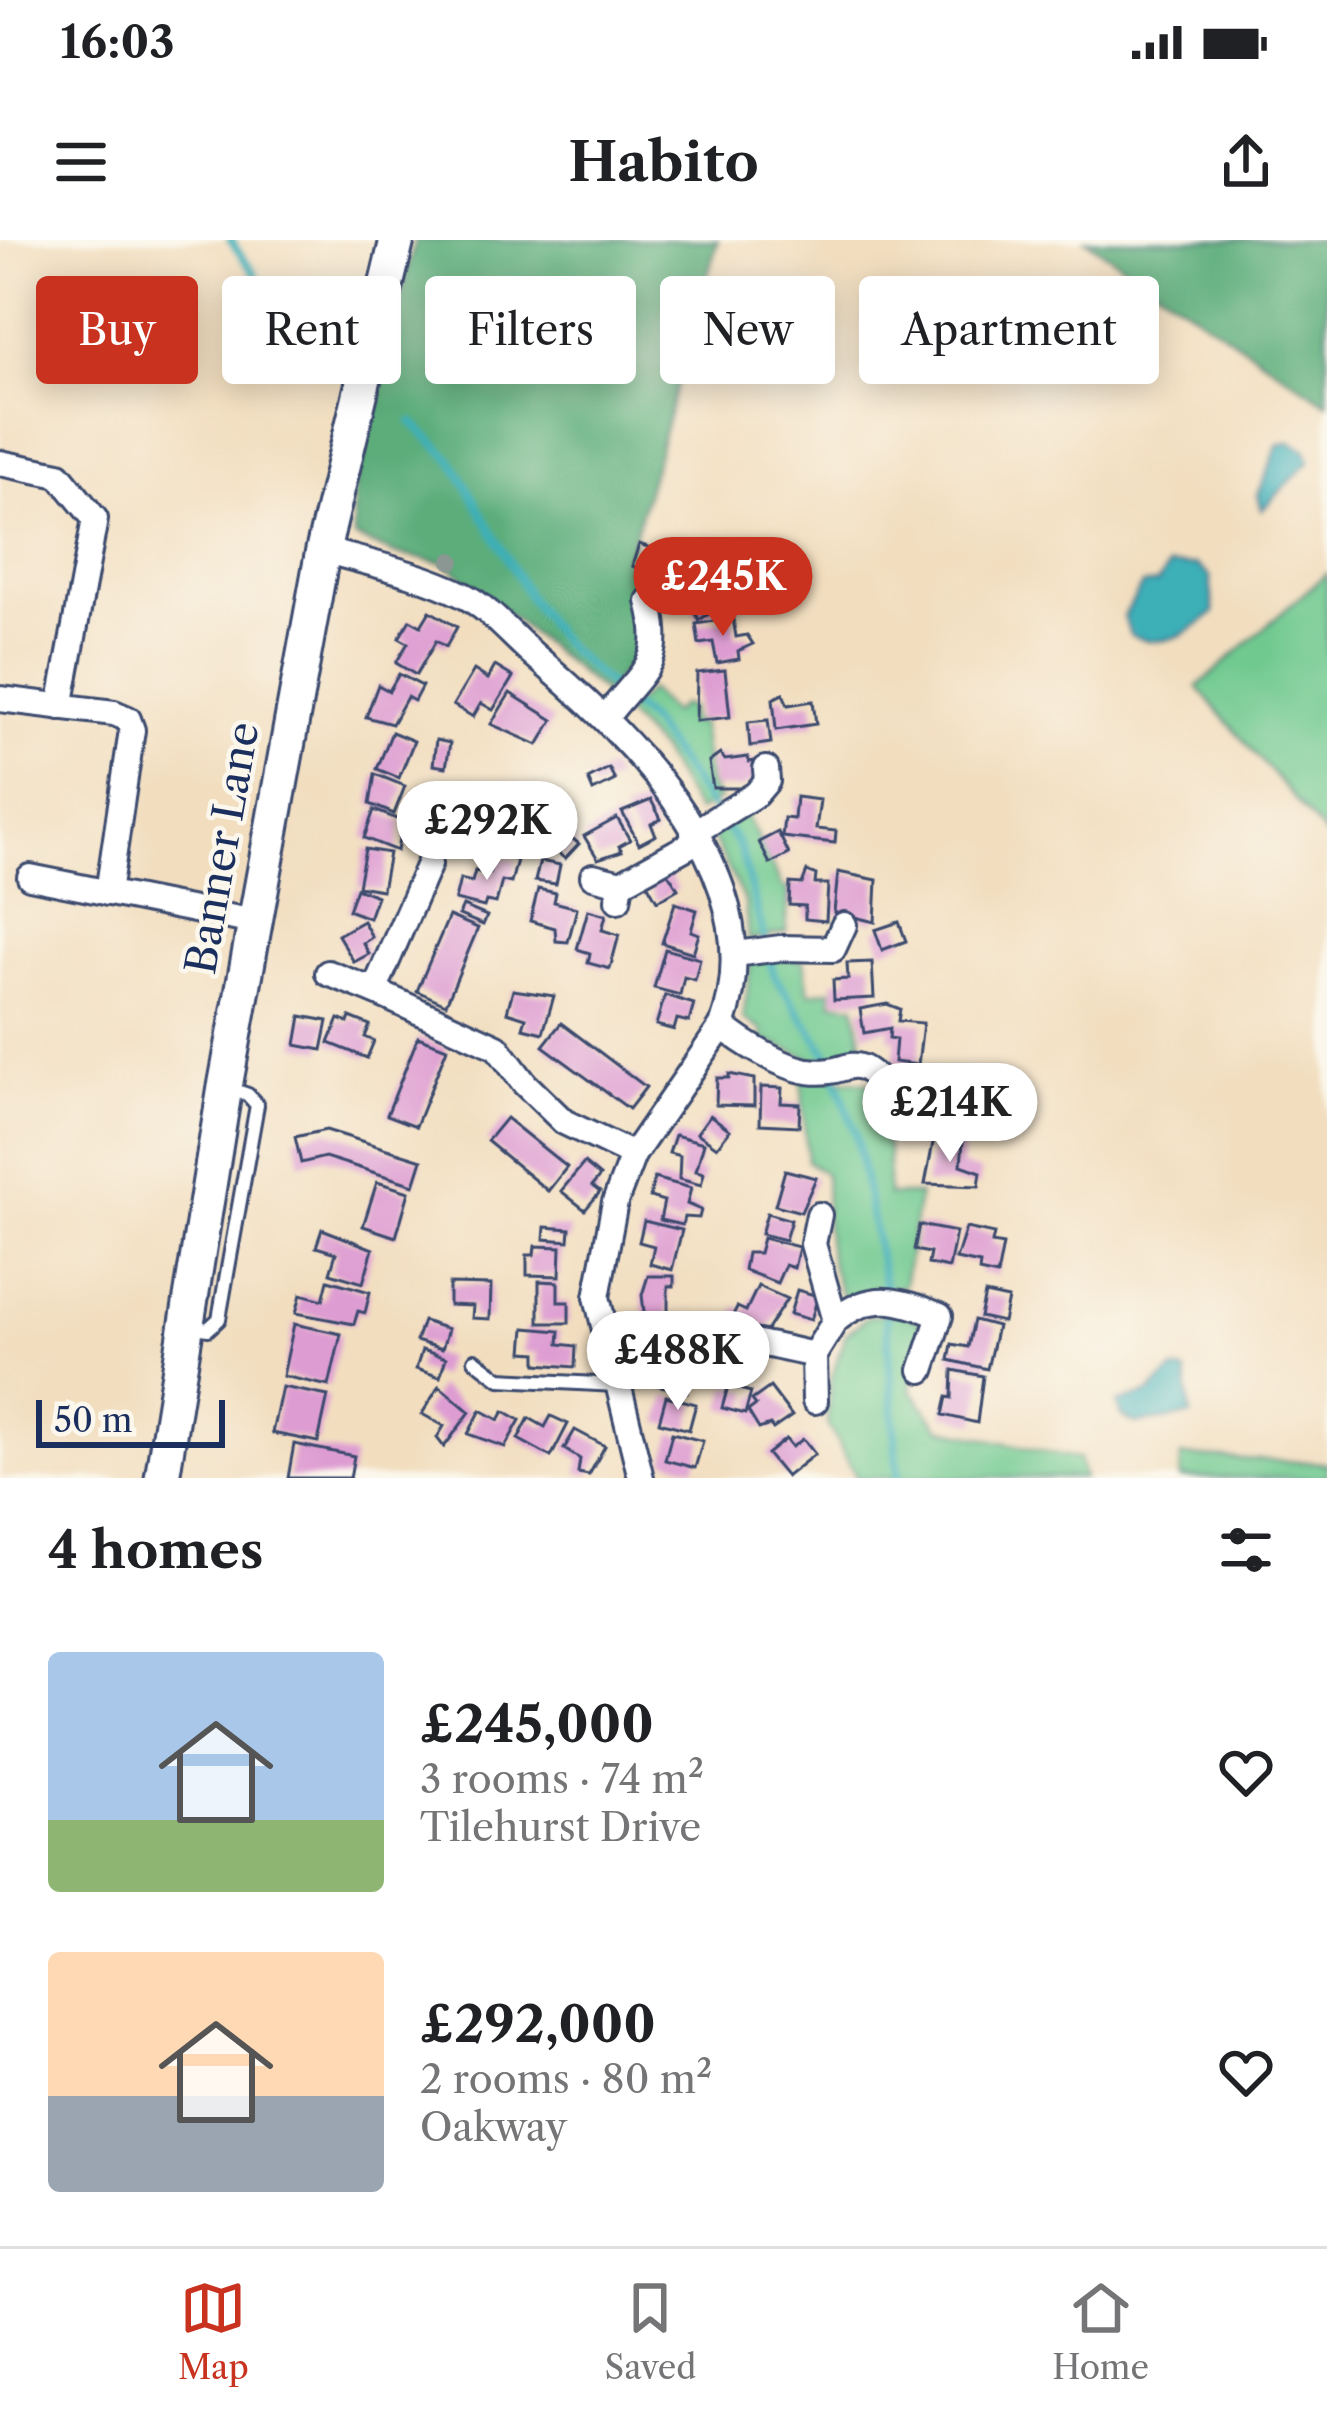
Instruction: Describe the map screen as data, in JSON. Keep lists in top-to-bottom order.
{
  "streets": {
    "street": ["Banner Lane"]
  },
  "scale_bar": "50 m",
  "page": {
    "status": "16:03",
    "header": "Habito",
    "chip": [
      "Buy",
      "Rent",
      "Filters",
      "New",
      "Apartment"
    ],
    "price": [
      "£245K",
      "£292K",
      "£214K",
      "£488K"
    ],
    "scale": "50 m",
    "heading": "4 homes",
    "list": [
      {
        "name": "£245,000",
        "note": "3 rooms · 74 m² · Tilehurst Drive"
      },
      {
        "name": "£292,000",
        "note": "2 rooms · 80 m² · Oakway"
      }
    ],
    "tabs": ["Map", "Saved", "Home"]
  }
}
